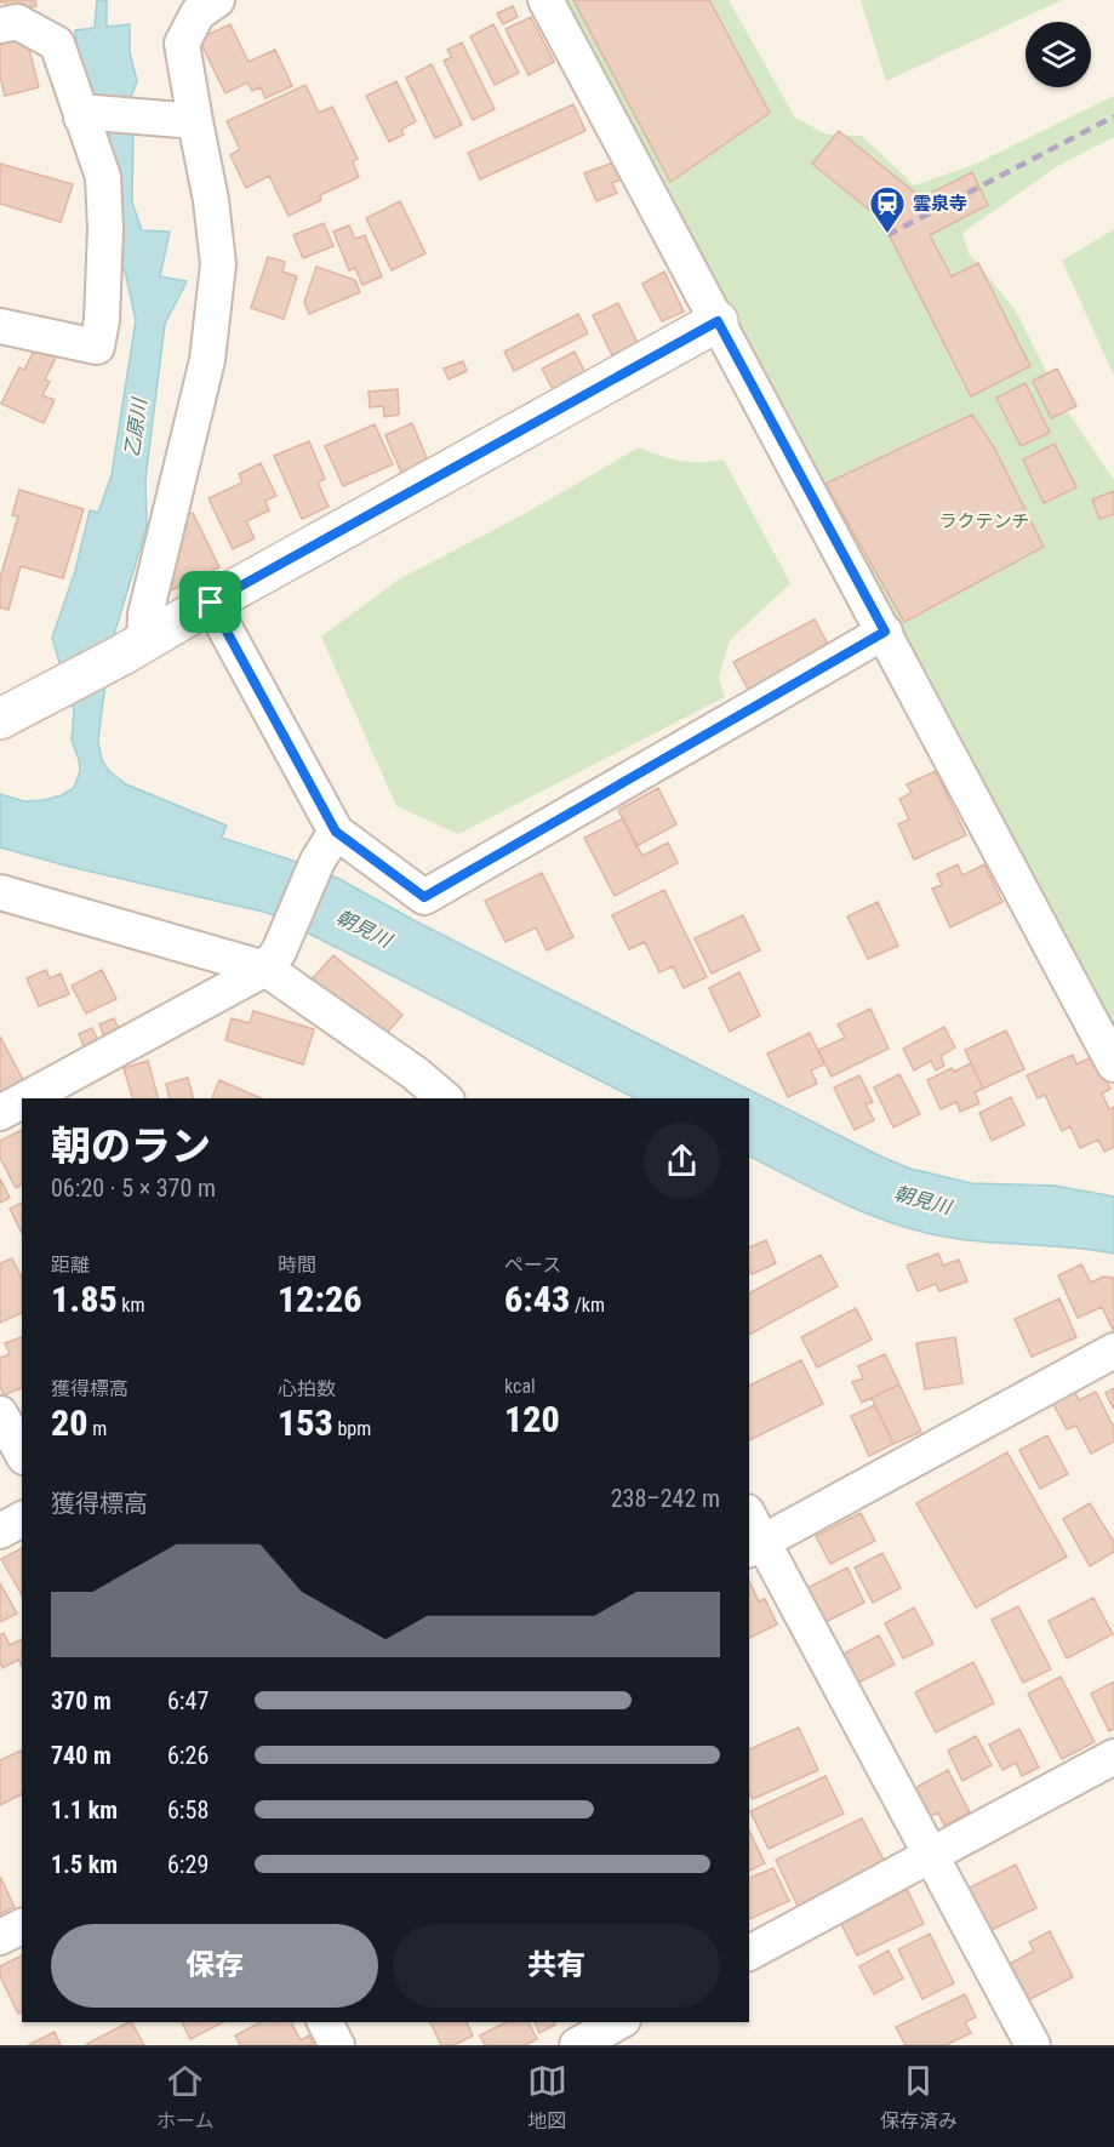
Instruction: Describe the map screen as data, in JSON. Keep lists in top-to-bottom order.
{
  "water": ["乙原川", "朝見川"],
  "parks": ["ラクテンチ"],
  "places": {
    "station": ["雲泉寺"]
  },
  "page": {
    "heading": ["朝のラン", "06:20 · 5 × 370 m"],
    "stats": [
      ["距離", "1.85 km"],
      ["時間", "12:26"],
      ["ペース", "6:43 /km"],
      ["獲得標高", "20 m"],
      ["心拍数", "153 bpm"],
      ["kcal", "120"]
    ],
    "chart": ["獲得標高", "238–242 m"],
    "list": [
      {
        "name": "370 m",
        "note": "6:47"
      },
      {
        "name": "740 m",
        "note": "6:26"
      },
      {
        "name": "1.1 km",
        "note": "6:58"
      },
      {
        "name": "1.5 km",
        "note": "6:29"
      }
    ],
    "buttons": ["保存", "共有"],
    "tabs": ["ホーム", "地図", "保存済み"]
  }
}
